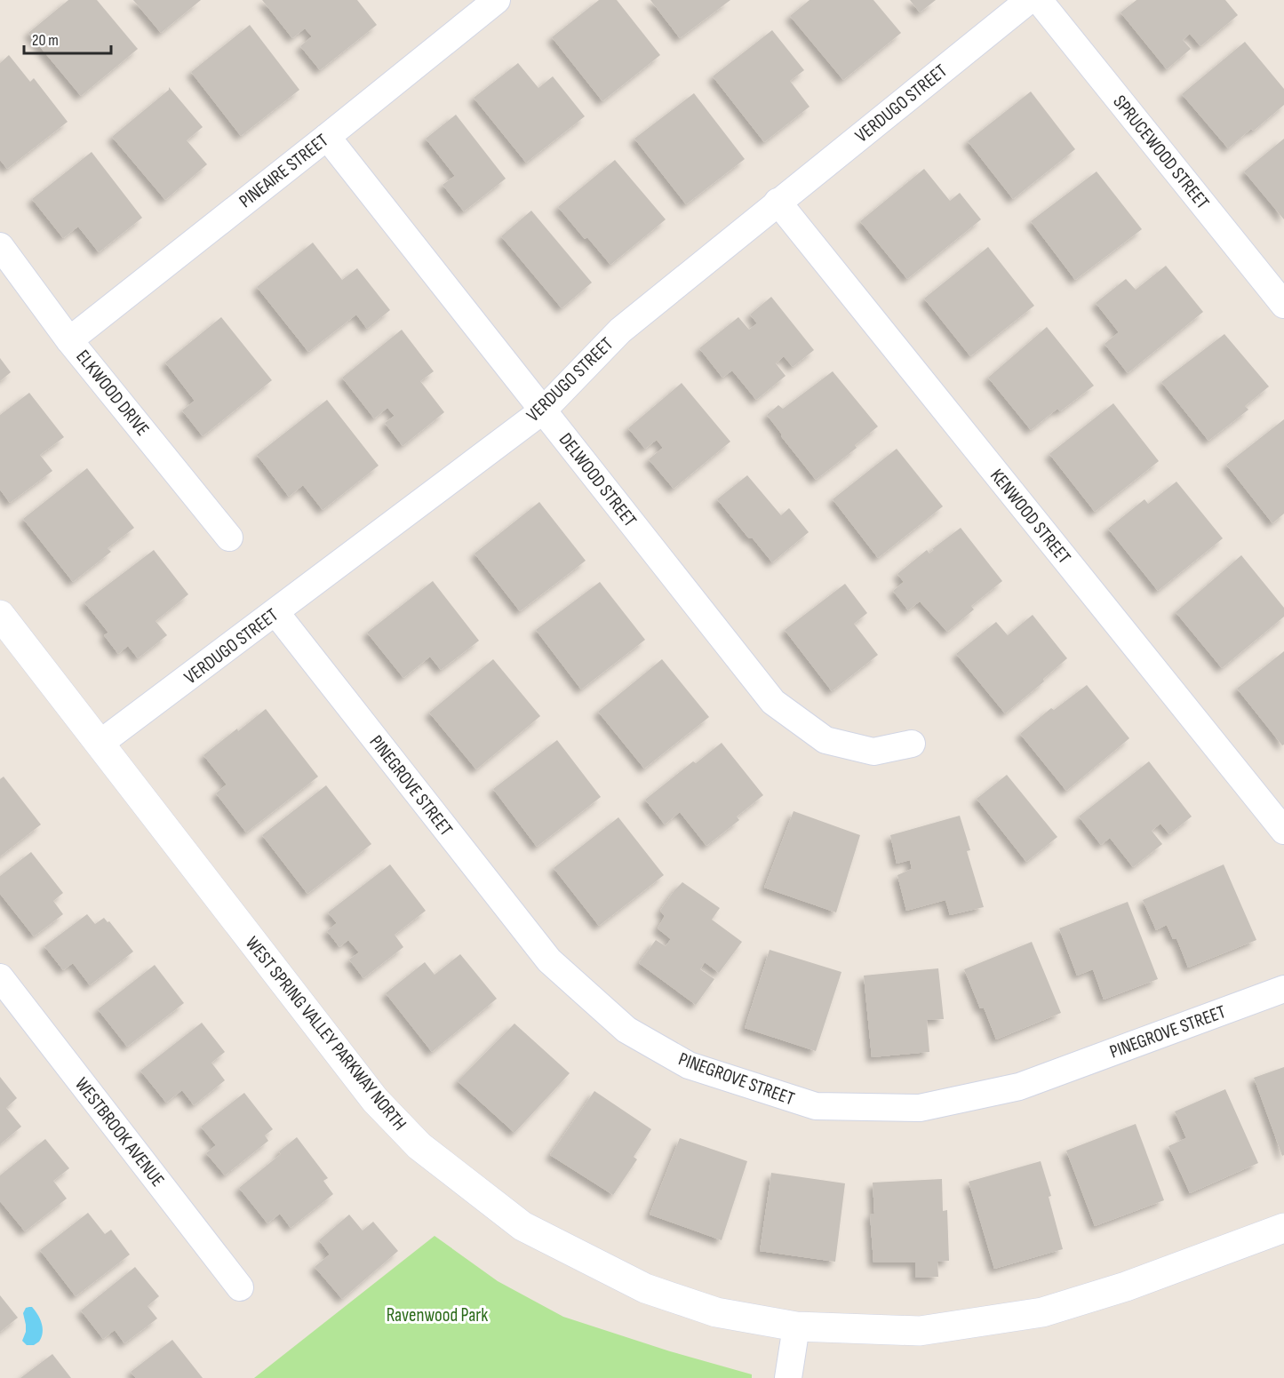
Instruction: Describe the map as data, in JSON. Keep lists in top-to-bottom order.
{
  "streets": {
    "street": [
      "VERDUGO STREET",
      "SPRUCEWOOD STREET",
      "PINEAIRE STREET",
      "ELKWOOD DRIVE",
      "DELWOOD STREET",
      "KENWOOD STREET",
      "PINEGROVE STREET",
      "WEST SPRING VALLEY PARKWAY NORTH",
      "WESTBROOK AVENUE"
    ]
  },
  "crossings": [
    ["VERDUGO STREET", "DELWOOD STREET"],
    ["VERDUGO STREET", "KENWOOD STREET"],
    ["VERDUGO STREET", "PINEGROVE STREET"],
    ["VERDUGO STREET", "WEST SPRING VALLEY PARKWAY NORTH"],
    ["PINEAIRE STREET", "ELKWOOD DRIVE"],
    ["PINEAIRE STREET", "DELWOOD STREET"]
  ],
  "parks": ["Ravenwood Park"],
  "scale_bar": "20 m"
}
